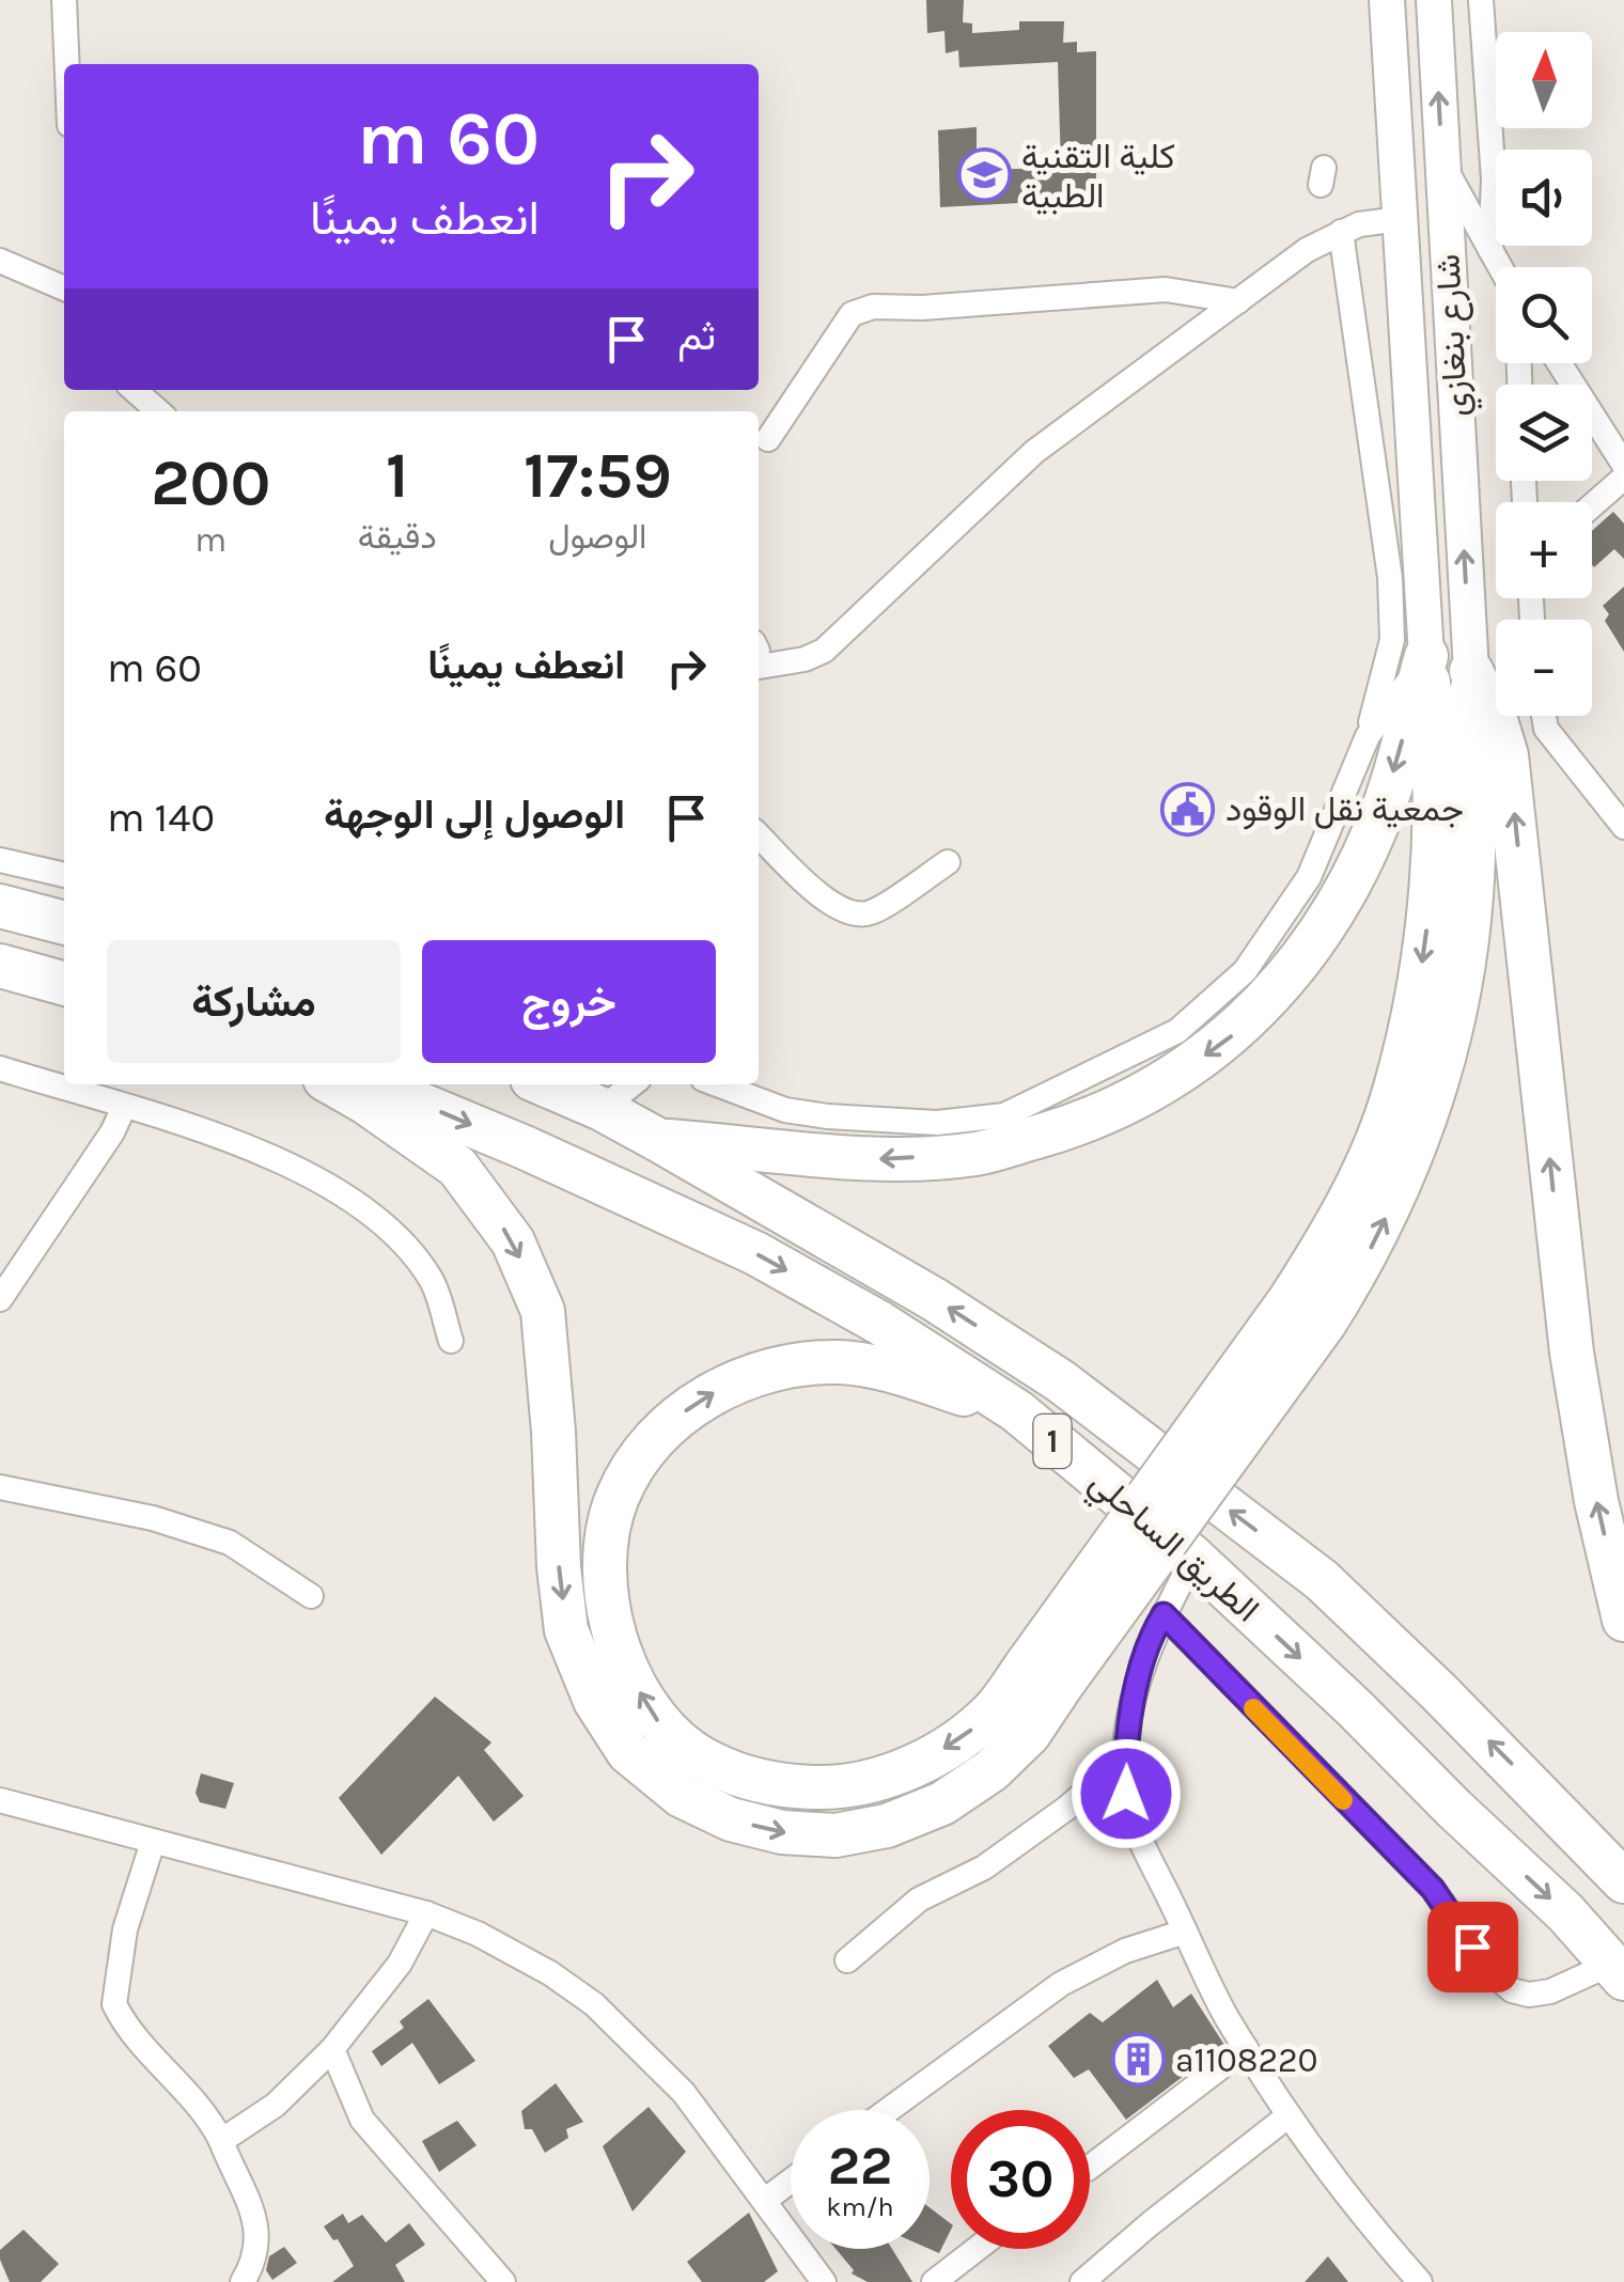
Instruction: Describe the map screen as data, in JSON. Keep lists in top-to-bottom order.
{
  "streets": {
    "highway": ["1", "الطريق الساحلي"],
    "main road": ["شارع بنغازي"]
  },
  "places": {
    "school or university": ["كلية التقنية الطبية"],
    "public building": ["جمعية نقل الوقود"],
    "building": ["a1108220"]
  },
  "north": "top",
  "page": {
    "map_buttons": ["+", "−"],
    "turn": ["60 m", "انعطف يمينًا"],
    "then": "ثم",
    "eta": [
      "17:59",
      "الوصول",
      "1",
      "دقيقة",
      "200",
      "m"
    ],
    "list": [
      {
        "name": "انعطف يمينًا",
        "value": "60 m"
      },
      {
        "name": "الوصول إلى الوجهة",
        "value": "140 m"
      }
    ],
    "buttons": ["خروج", "مشاركة"],
    "speed": "22 km/h",
    "limit": "30"
  }
}
